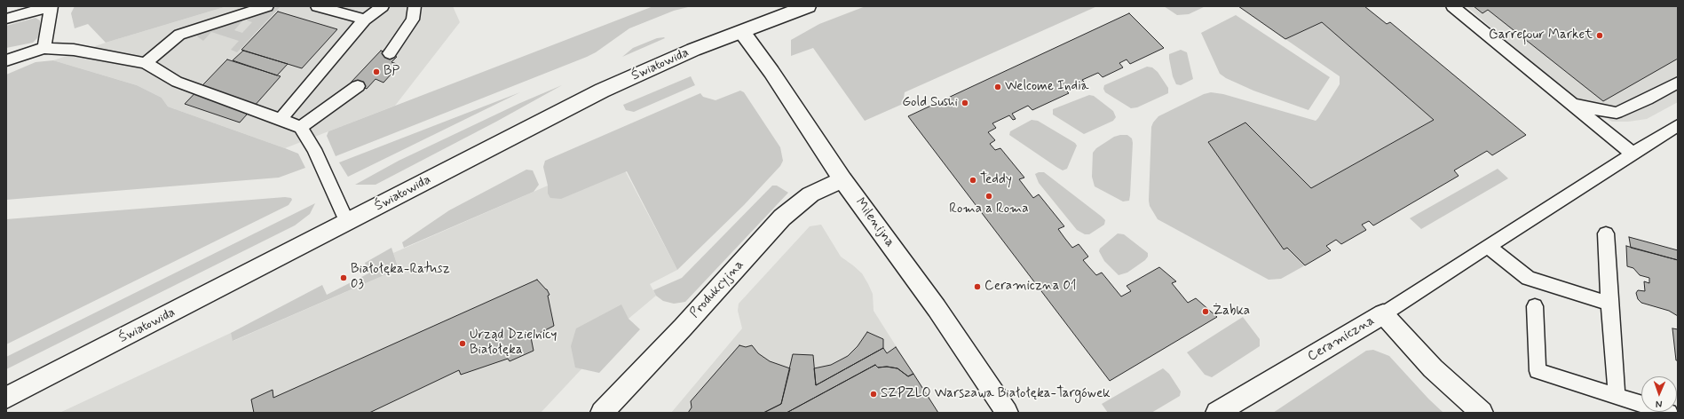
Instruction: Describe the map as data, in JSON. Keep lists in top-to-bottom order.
{
  "streets": {
    "street": [
      "Światowida",
      "Milenijna",
      "Produkcyjna",
      "Ceramiczna"
    ]
  },
  "crossings": [
    ["Światowida", "Milenijna"],
    ["Milenijna", "Produkcyjna"]
  ],
  "places": [
    "Carrefour Market",
    "BP",
    "Welcome India",
    "Gold Sushi",
    "Teddy",
    "Roma a Roma",
    "Białołęka-Ratusz 03",
    "Ceramiczna 01",
    "Żabka",
    "Urząd Dzielnicy Białołęka",
    "SZPZLO Warszawa Białołęka-Targówek"
  ],
  "north": "bottom"
}
